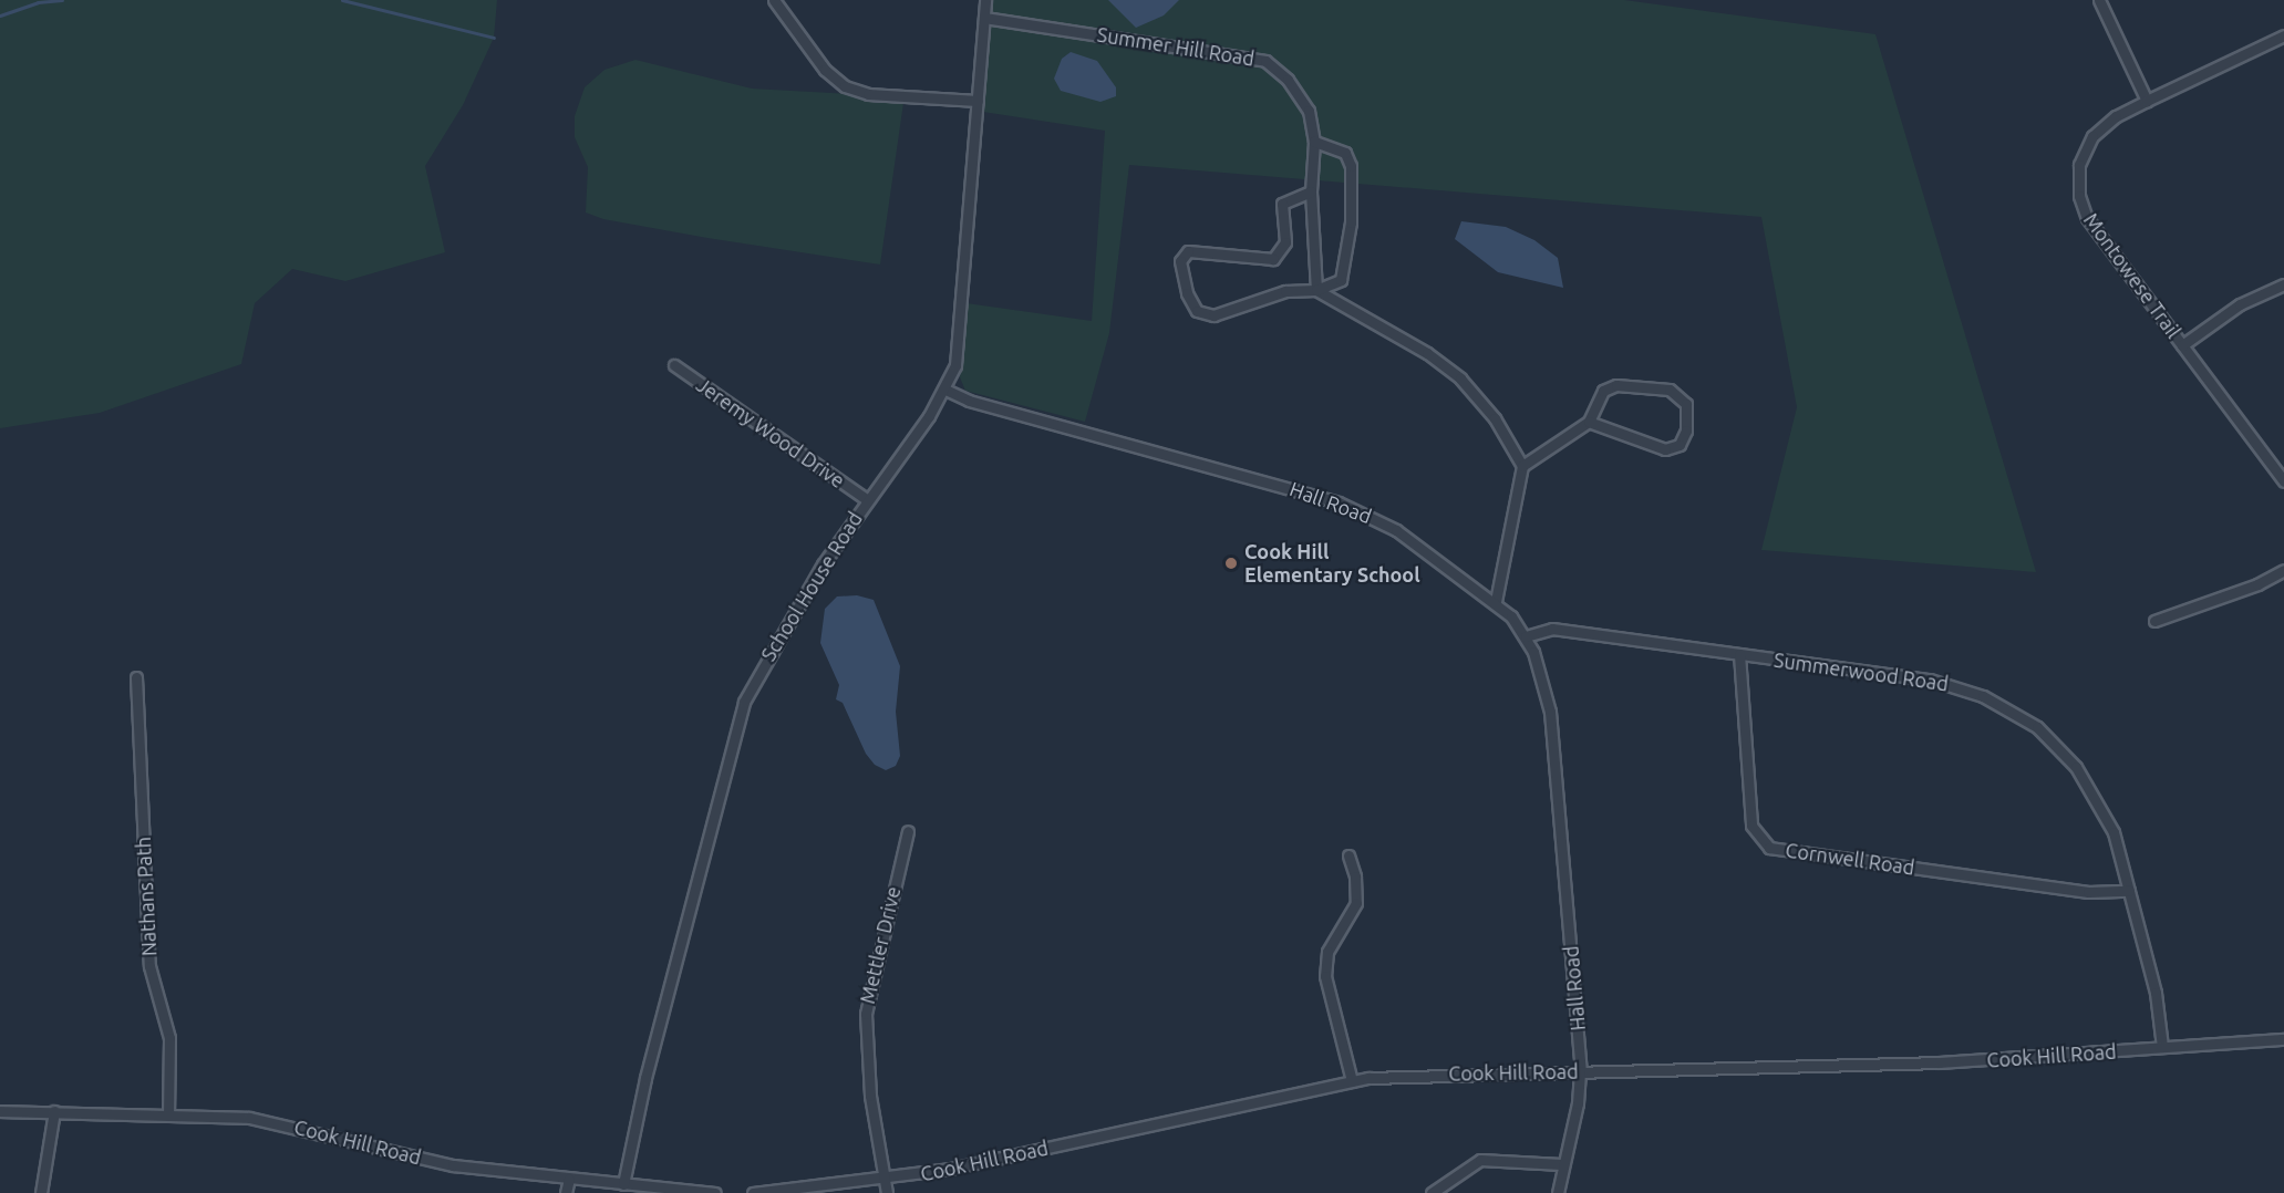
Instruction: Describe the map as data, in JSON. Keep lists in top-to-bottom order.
{
  "streets": {
    "street": [
      "Summer Hill Road",
      "Montowese Trail",
      "Jeremy Wood Drive",
      "Hall Road",
      "School House Road",
      "Summerwood Road",
      "Cornwell Road",
      "Nathans Path",
      "Mettler Drive",
      "Cook Hill Road"
    ]
  },
  "crossings": [
    ["Summer Hill Road", "School House Road"],
    ["Jeremy Wood Drive", "School House Road"],
    ["Hall Road", "School House Road"],
    ["Hall Road", "Summerwood Road"],
    ["Hall Road", "Cook Hill Road"],
    ["School House Road", "Cook Hill Road"],
    ["Summerwood Road", "Cornwell Road"],
    ["Summerwood Road", "Cook Hill Road"],
    ["Nathans Path", "Cook Hill Road"],
    ["Mettler Drive", "Cook Hill Road"]
  ],
  "places": ["Cook Hill Elementary School"]
}
